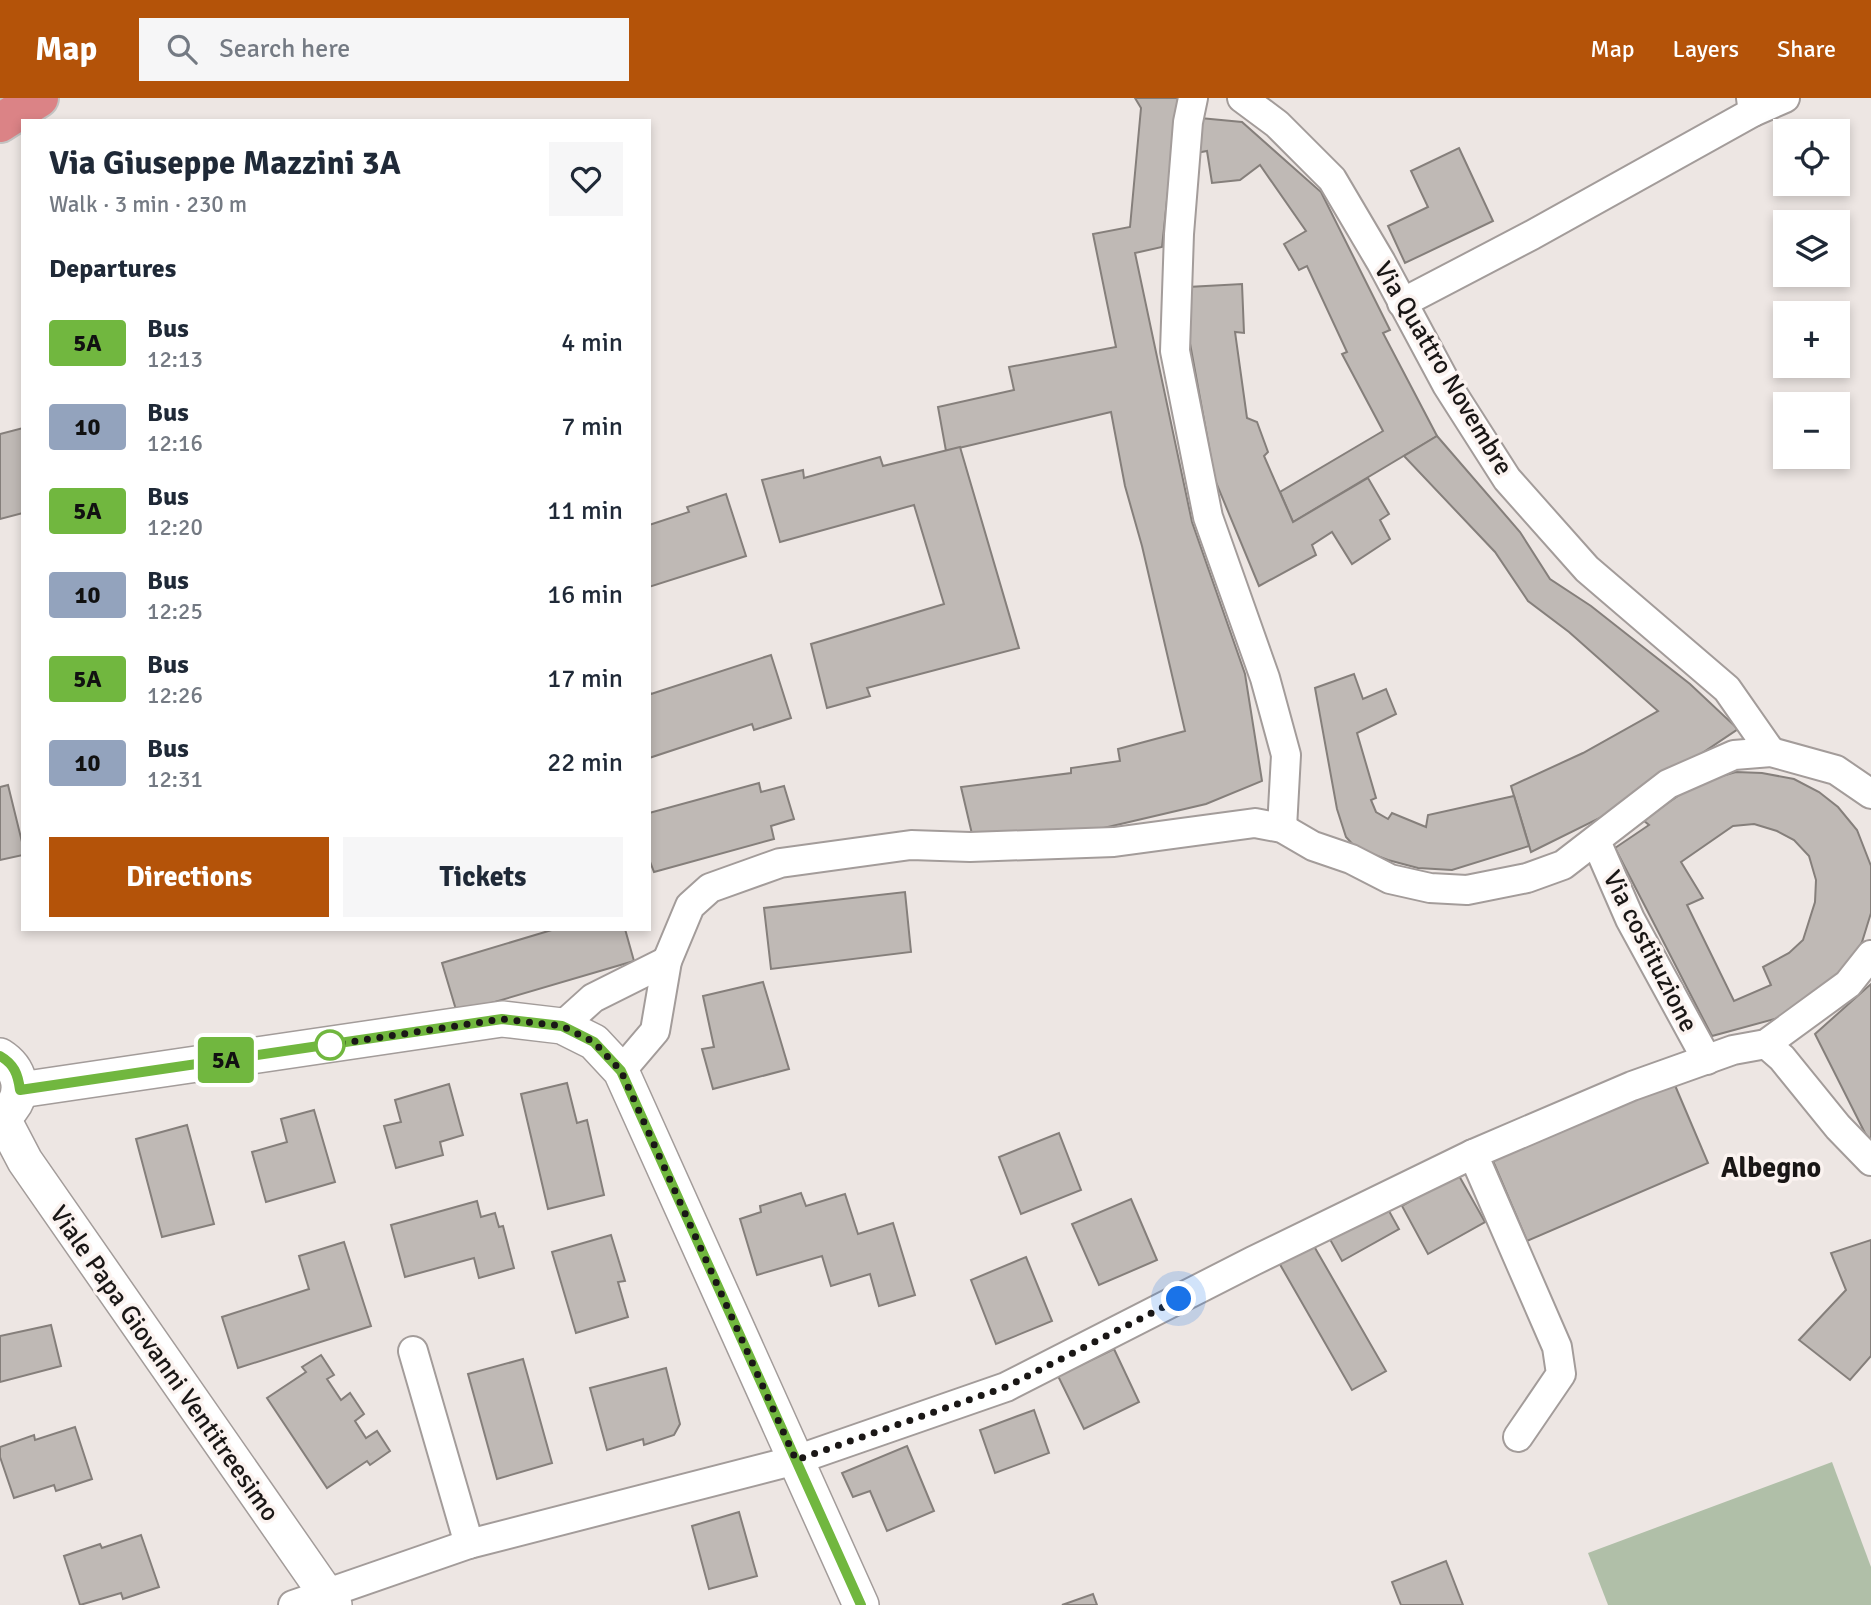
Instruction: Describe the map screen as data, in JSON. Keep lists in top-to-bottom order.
{
  "streets": {
    "street": ["Via Quattro Novembre", "Via costituzione", "Viale Papa Giovanni Ventitreesimo"]
  },
  "districts": ["Albegno"],
  "lines": ["bus line 5A"],
  "page": {
    "header": "Map",
    "search": "Search here",
    "nav": ["Map", "Layers", "Share"],
    "on_map": "5A",
    "map_buttons": ["+", "−"],
    "heading": [
      ["Via Giuseppe Mazzini 3A", "Walk · 3 min · 230 m"],
      "Departures"
    ],
    "list": [
      {
        "mark": "5A",
        "name": "Bus",
        "note": "12:13",
        "value": "4 min"
      },
      {
        "mark": "10",
        "name": "Bus",
        "note": "12:16",
        "value": "7 min"
      },
      {
        "mark": "5A",
        "name": "Bus",
        "note": "12:20",
        "value": "11 min"
      },
      {
        "mark": "10",
        "name": "Bus",
        "note": "12:25",
        "value": "16 min"
      },
      {
        "mark": "5A",
        "name": "Bus",
        "note": "12:26",
        "value": "17 min"
      },
      {
        "mark": "10",
        "name": "Bus",
        "note": "12:31",
        "value": "22 min"
      }
    ],
    "buttons": ["Directions", "Tickets"]
  }
}
